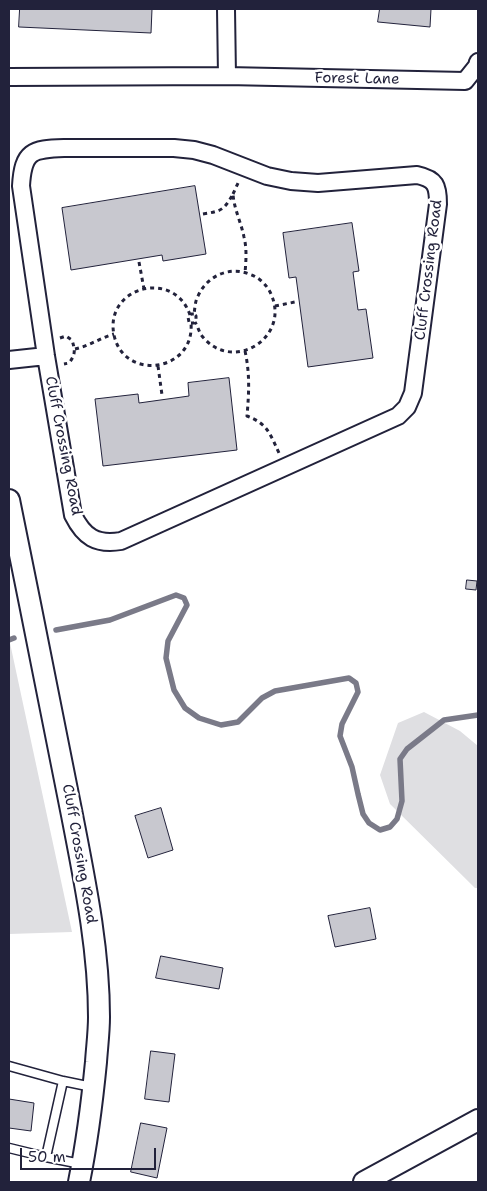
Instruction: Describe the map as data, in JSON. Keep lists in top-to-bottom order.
{
  "streets": {
    "street": ["Forest Lane", "Cluff Crossing Road"]
  },
  "scale_bar": "50 m"
}
